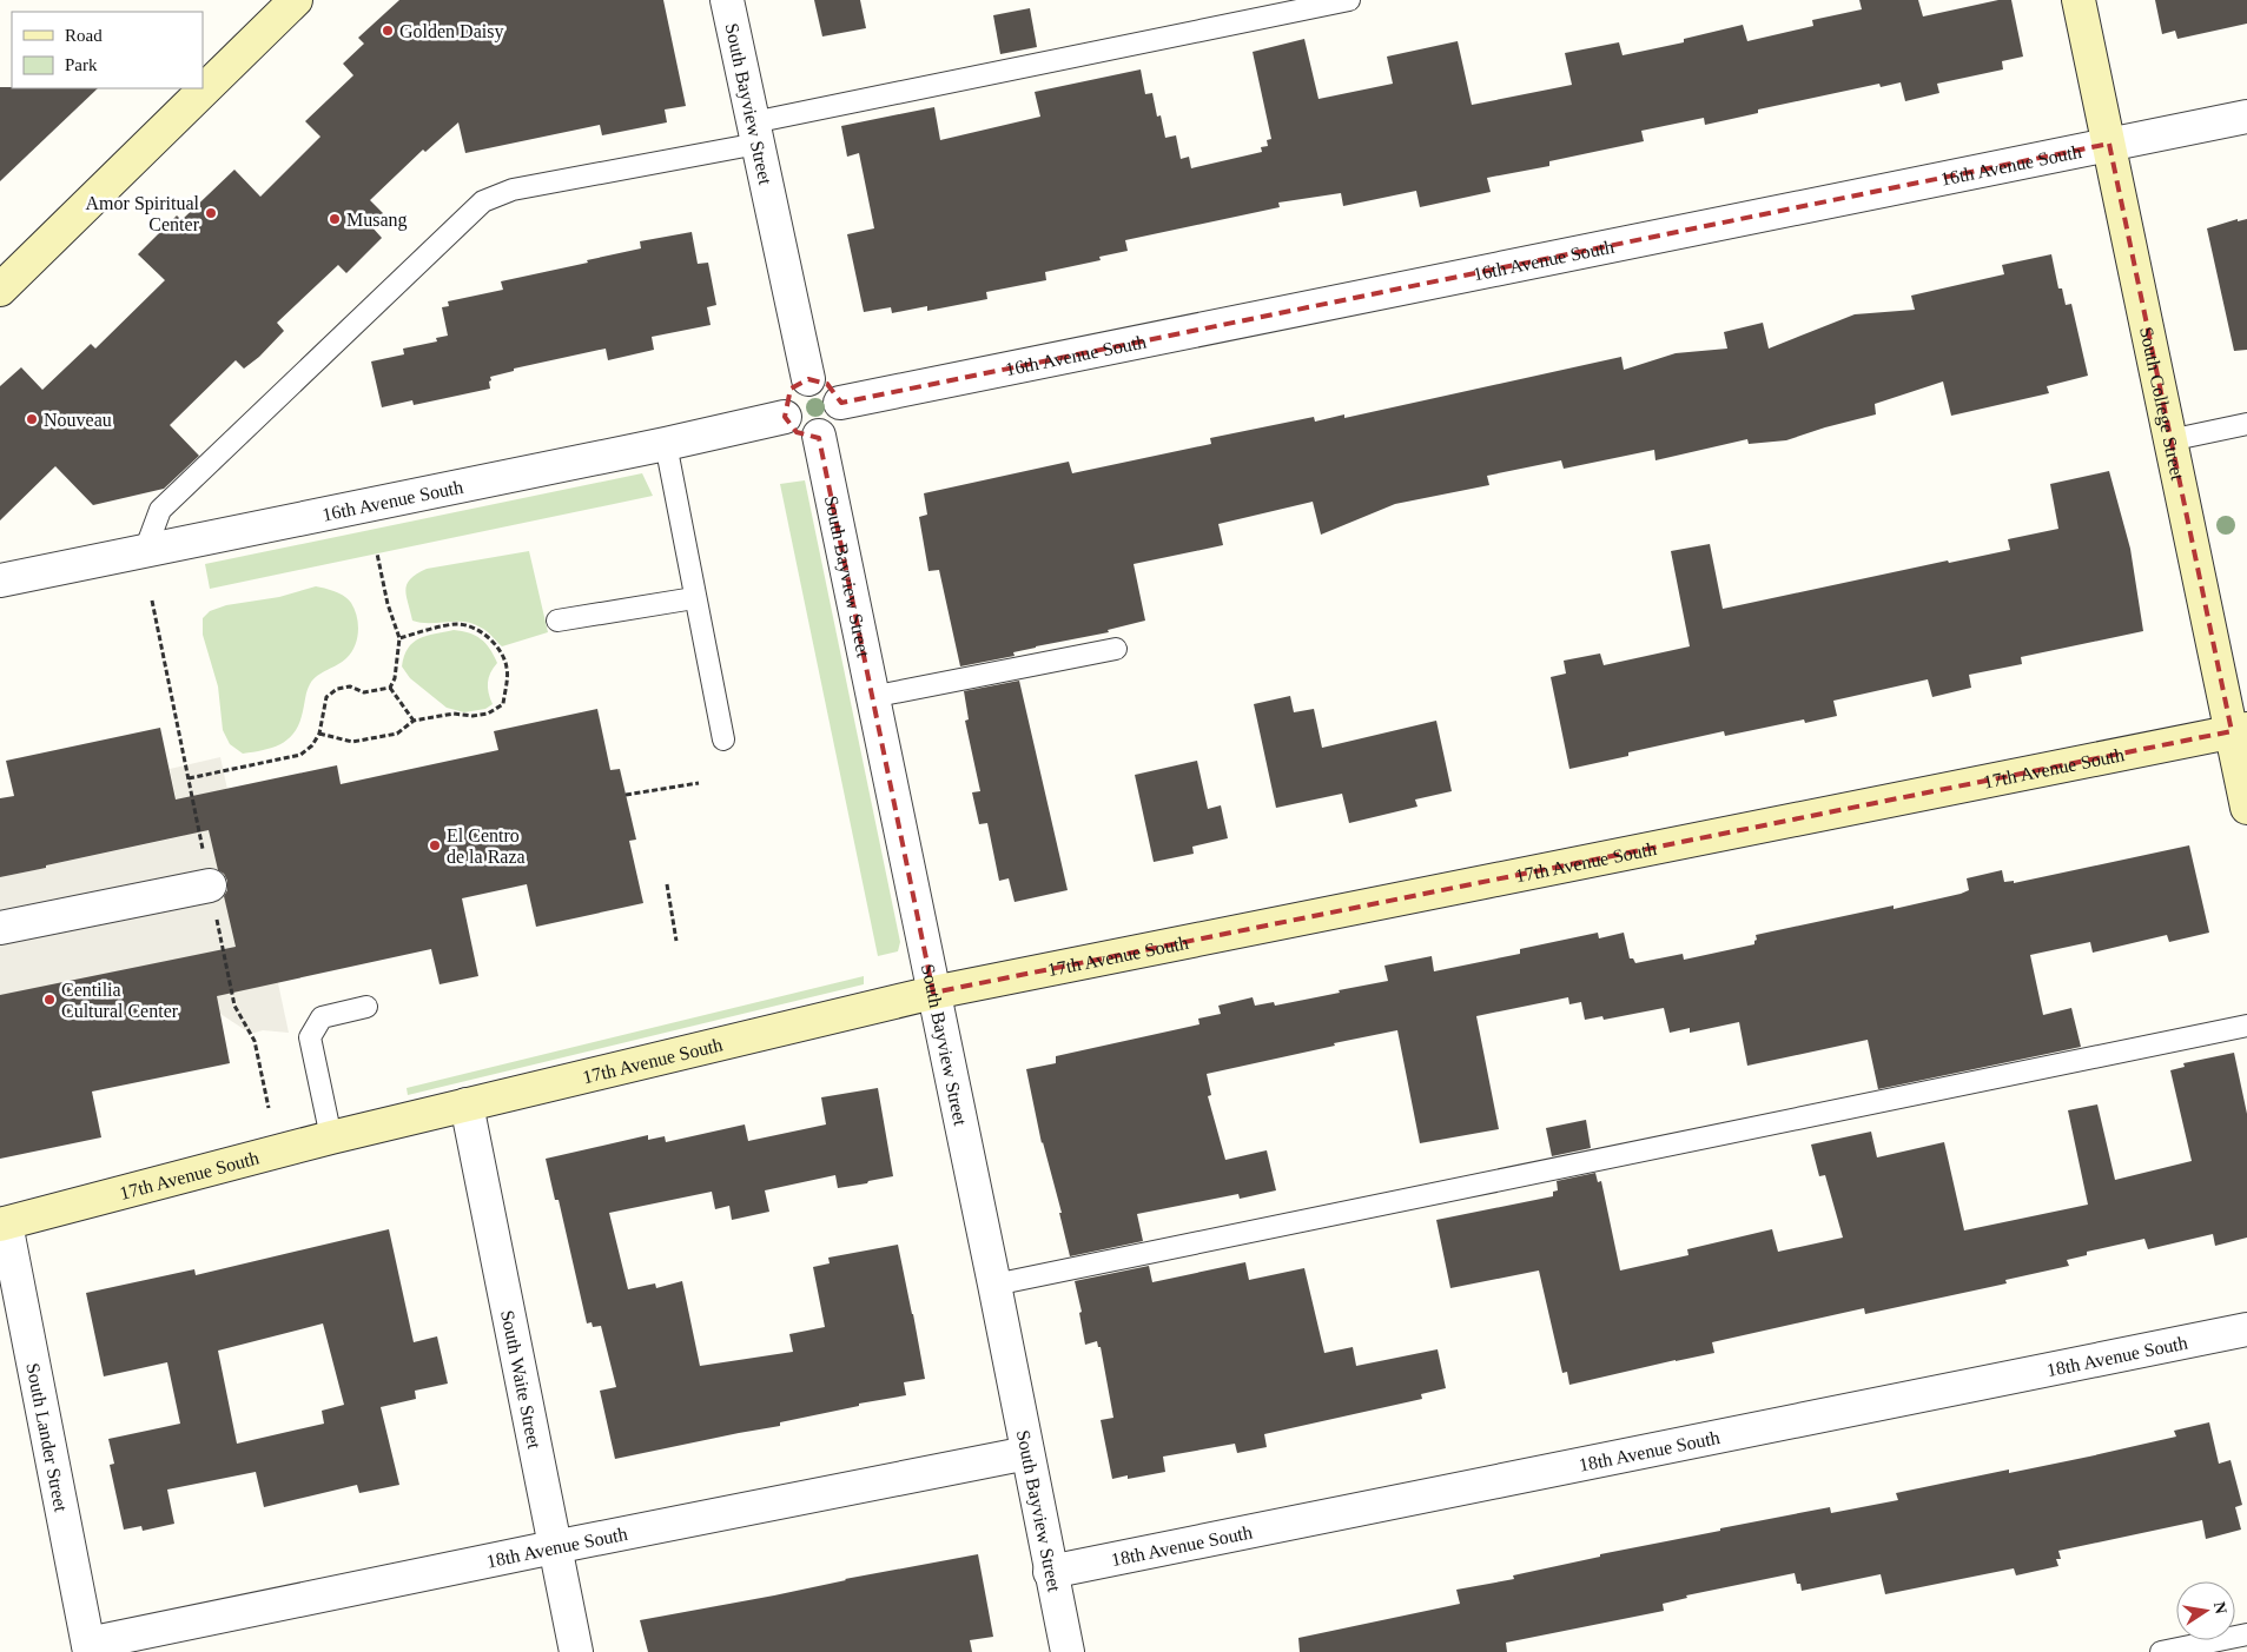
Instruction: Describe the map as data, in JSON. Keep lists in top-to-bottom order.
{
  "streets": {
    "street": [
      "South Bayview Street",
      "16th Avenue South",
      "South College Street",
      "17th Avenue South",
      "18th Avenue South",
      "South Waite Street",
      "South Lander Street"
    ]
  },
  "crossings": [
    ["South Bayview Street", "16th Avenue South"],
    ["South Bayview Street", "17th Avenue South"],
    ["South Bayview Street", "18th Avenue South"],
    ["16th Avenue South", "South College Street"],
    ["South College Street", "17th Avenue South"],
    ["17th Avenue South", "South Waite Street"],
    ["17th Avenue South", "South Lander Street"],
    ["18th Avenue South", "South Waite Street"],
    ["18th Avenue South", "South Lander Street"]
  ],
  "places": [
    "Golden Daisy",
    "Amor Spiritual Center",
    "Musang",
    "Nouveau",
    "El Centro de la Raza",
    "Centilia Cultural Center"
  ],
  "legend": ["Road", "Park"],
  "north": "right"
}
